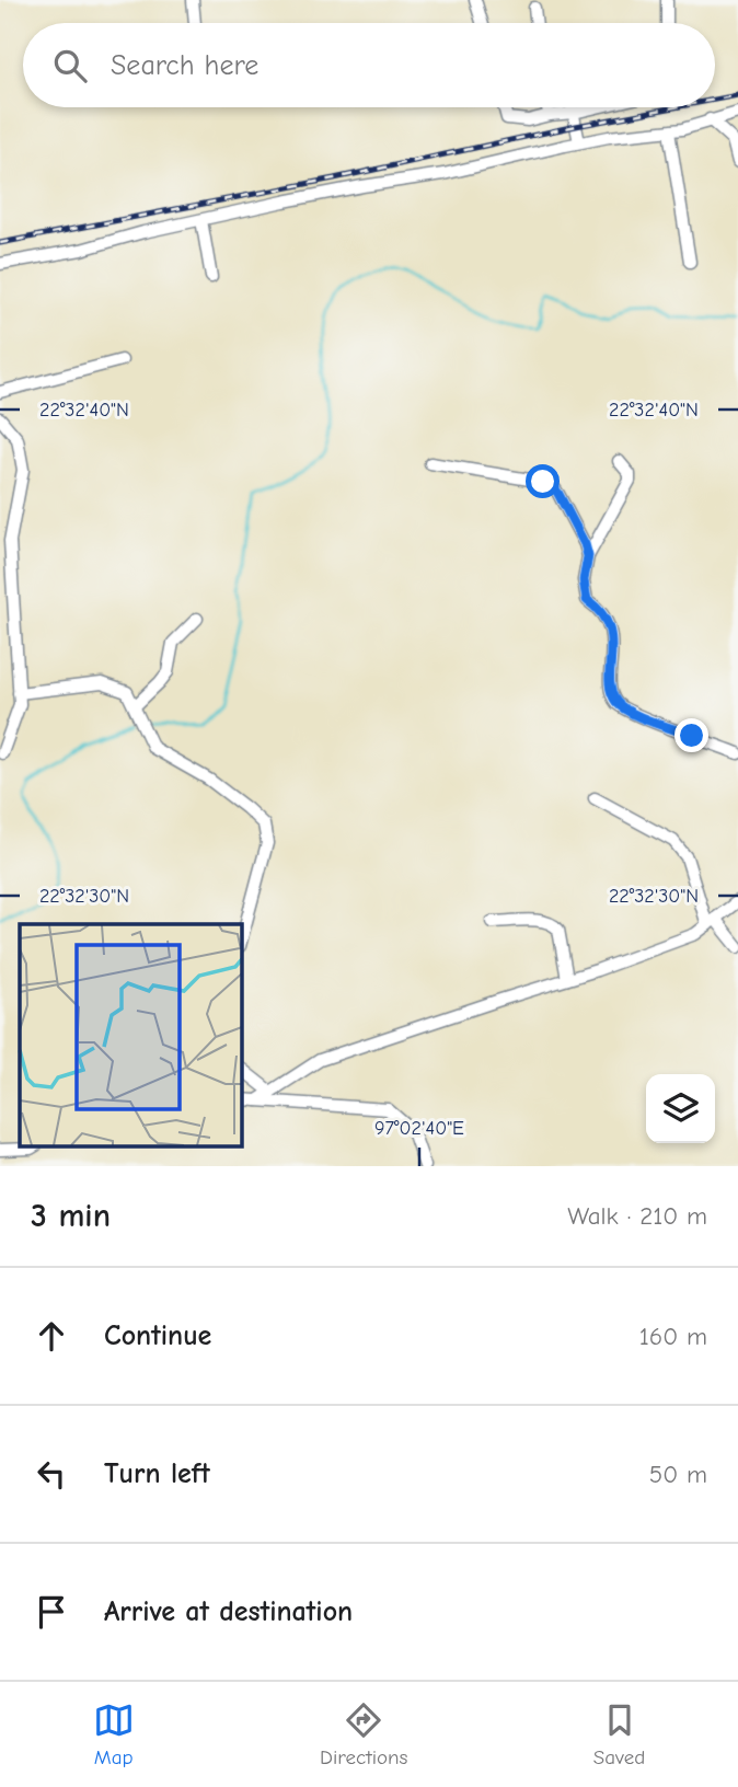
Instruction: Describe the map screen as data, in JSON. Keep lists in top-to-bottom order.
{
  "page": {
    "search": "Search here",
    "heading": ["3 min", "Walk · 210 m"],
    "list": [
      ["Continue", "160 m"],
      ["Turn left", "50 m"],
      "Arrive at destination"
    ],
    "nav": ["Map", "Directions", "Saved"]
  },
  "coordinates": ["22°32'40\"N", "22°32'30\"N", "97°02'40\"E"]
}
